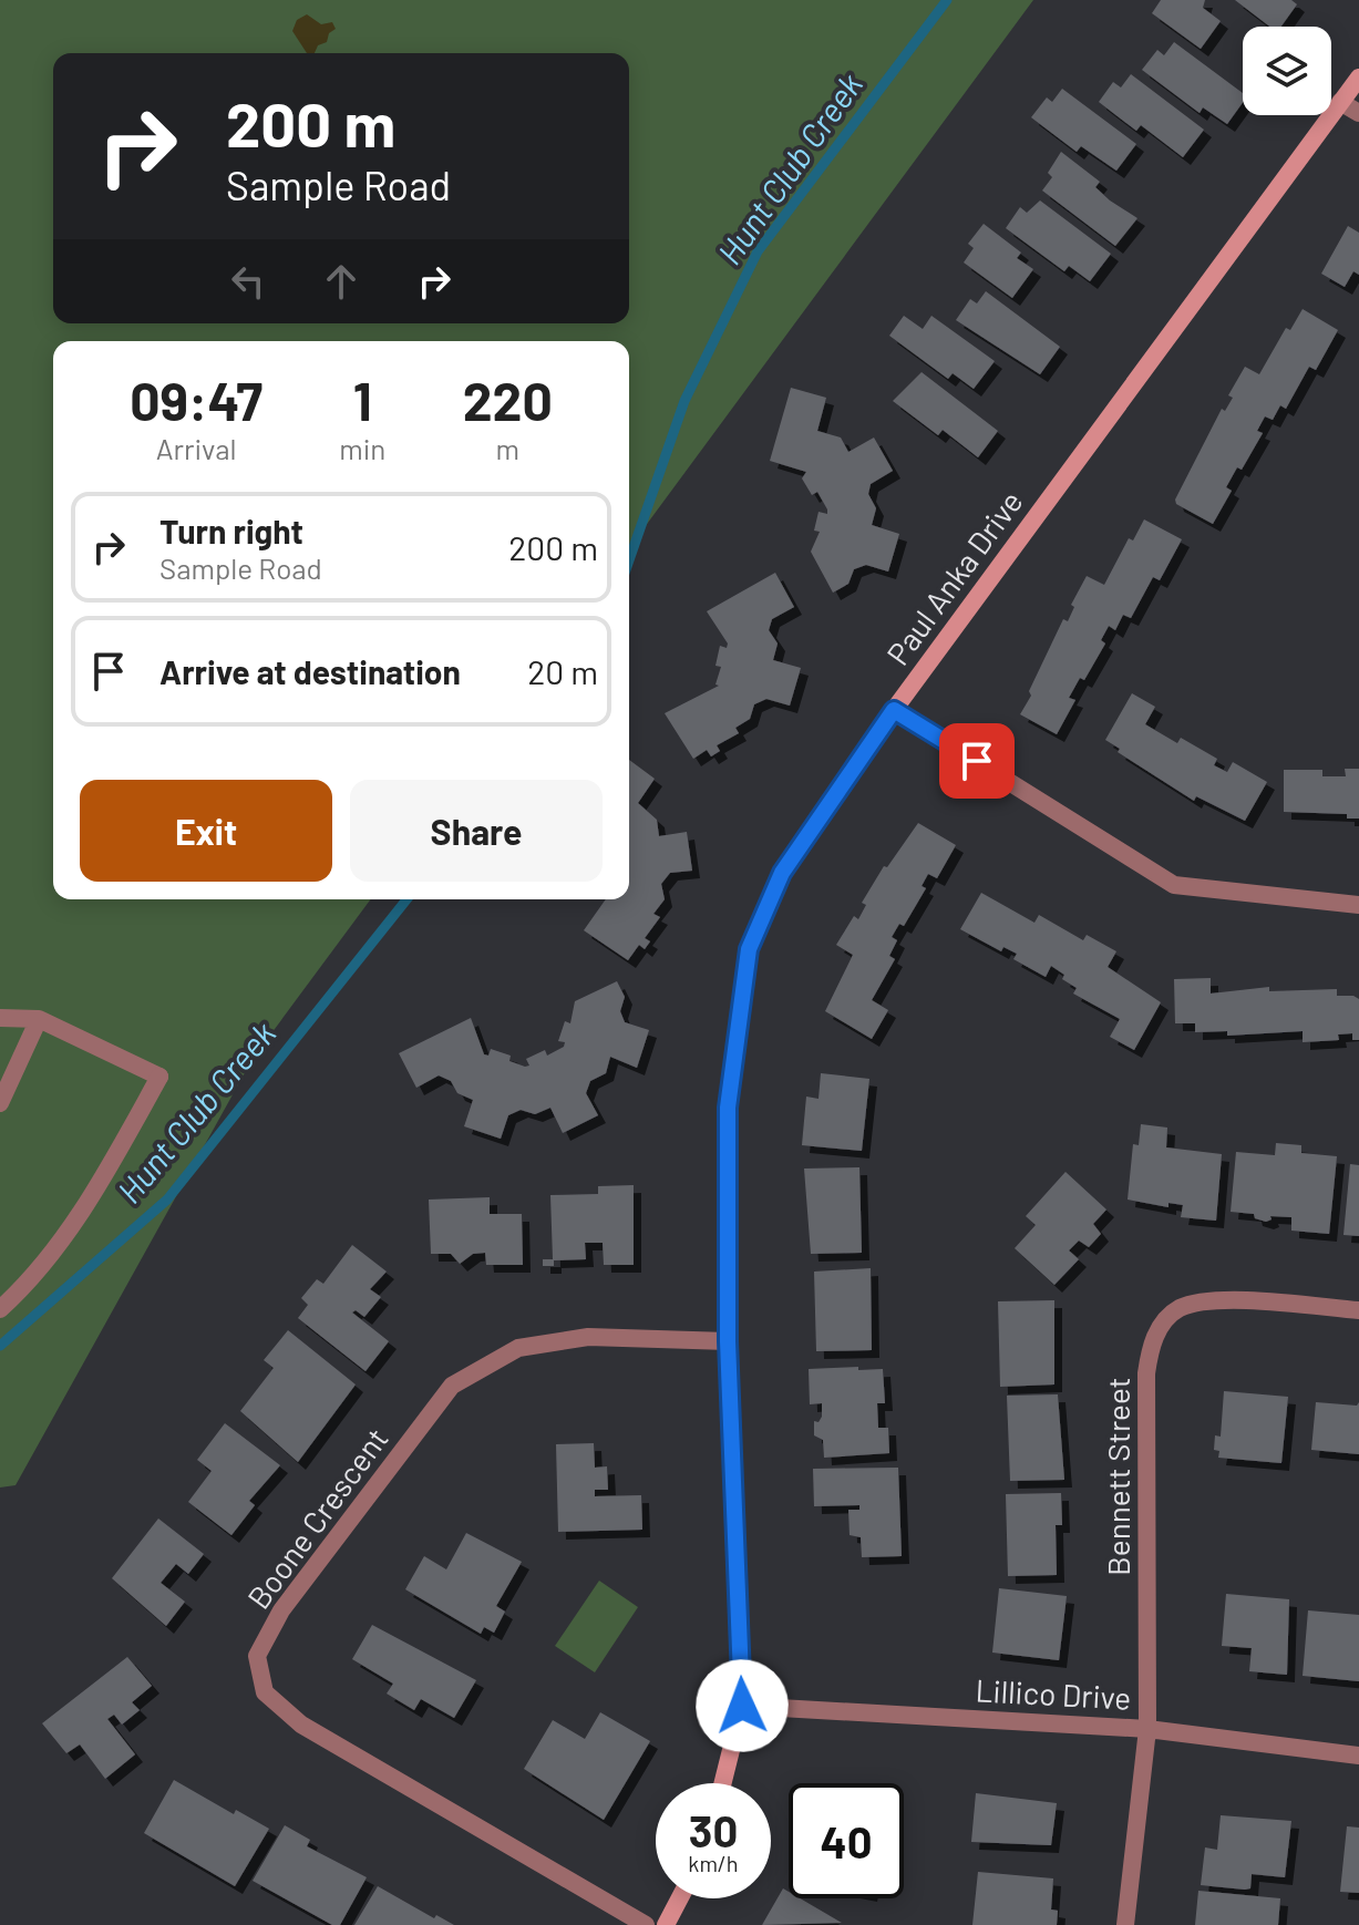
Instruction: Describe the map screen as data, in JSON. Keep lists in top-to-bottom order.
{
  "streets": {
    "street": [
      "Paul Anka Drive",
      "Bennett Street",
      "Boone Crescent",
      "Lillico Drive"
    ]
  },
  "crossings": [
    ["Paul Anka Drive", "Boone Crescent"],
    ["Paul Anka Drive", "Lillico Drive"],
    ["Bennett Street", "Lillico Drive"]
  ],
  "water": ["Hunt Club Creek"],
  "page": {
    "turn": ["200 m", "Sample Road"],
    "eta": [
      "09:47",
      "Arrival",
      "1",
      "min",
      "220",
      "m"
    ],
    "list": [
      {
        "name": "Turn right",
        "note": "Sample Road",
        "value": "200 m"
      },
      {
        "name": "Arrive at destination",
        "value": "20 m"
      }
    ],
    "buttons": ["Exit", "Share"],
    "speed": "30 km/h",
    "limit": "40"
  }
}
